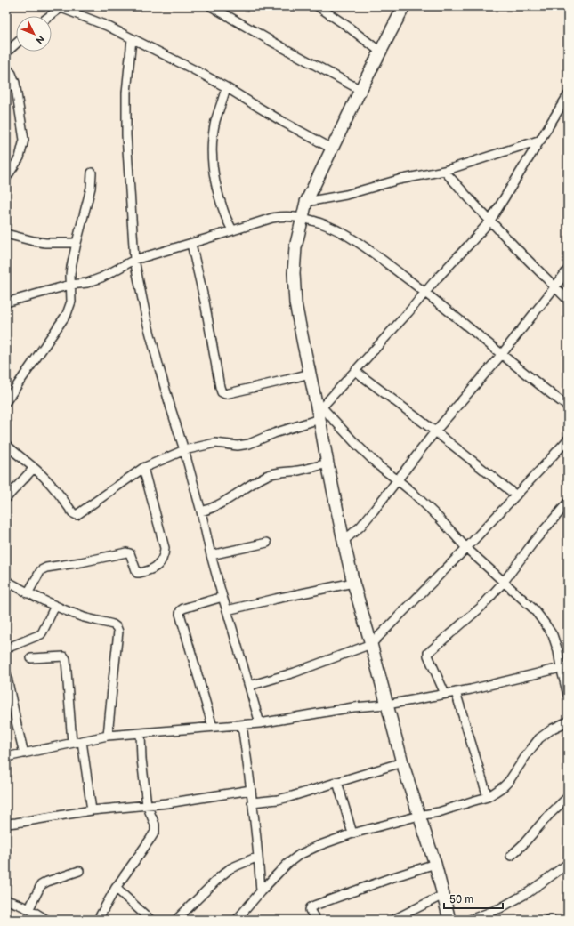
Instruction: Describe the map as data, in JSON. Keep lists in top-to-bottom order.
{
  "scale_bar": "50 m",
  "north": "bottom right"
}
